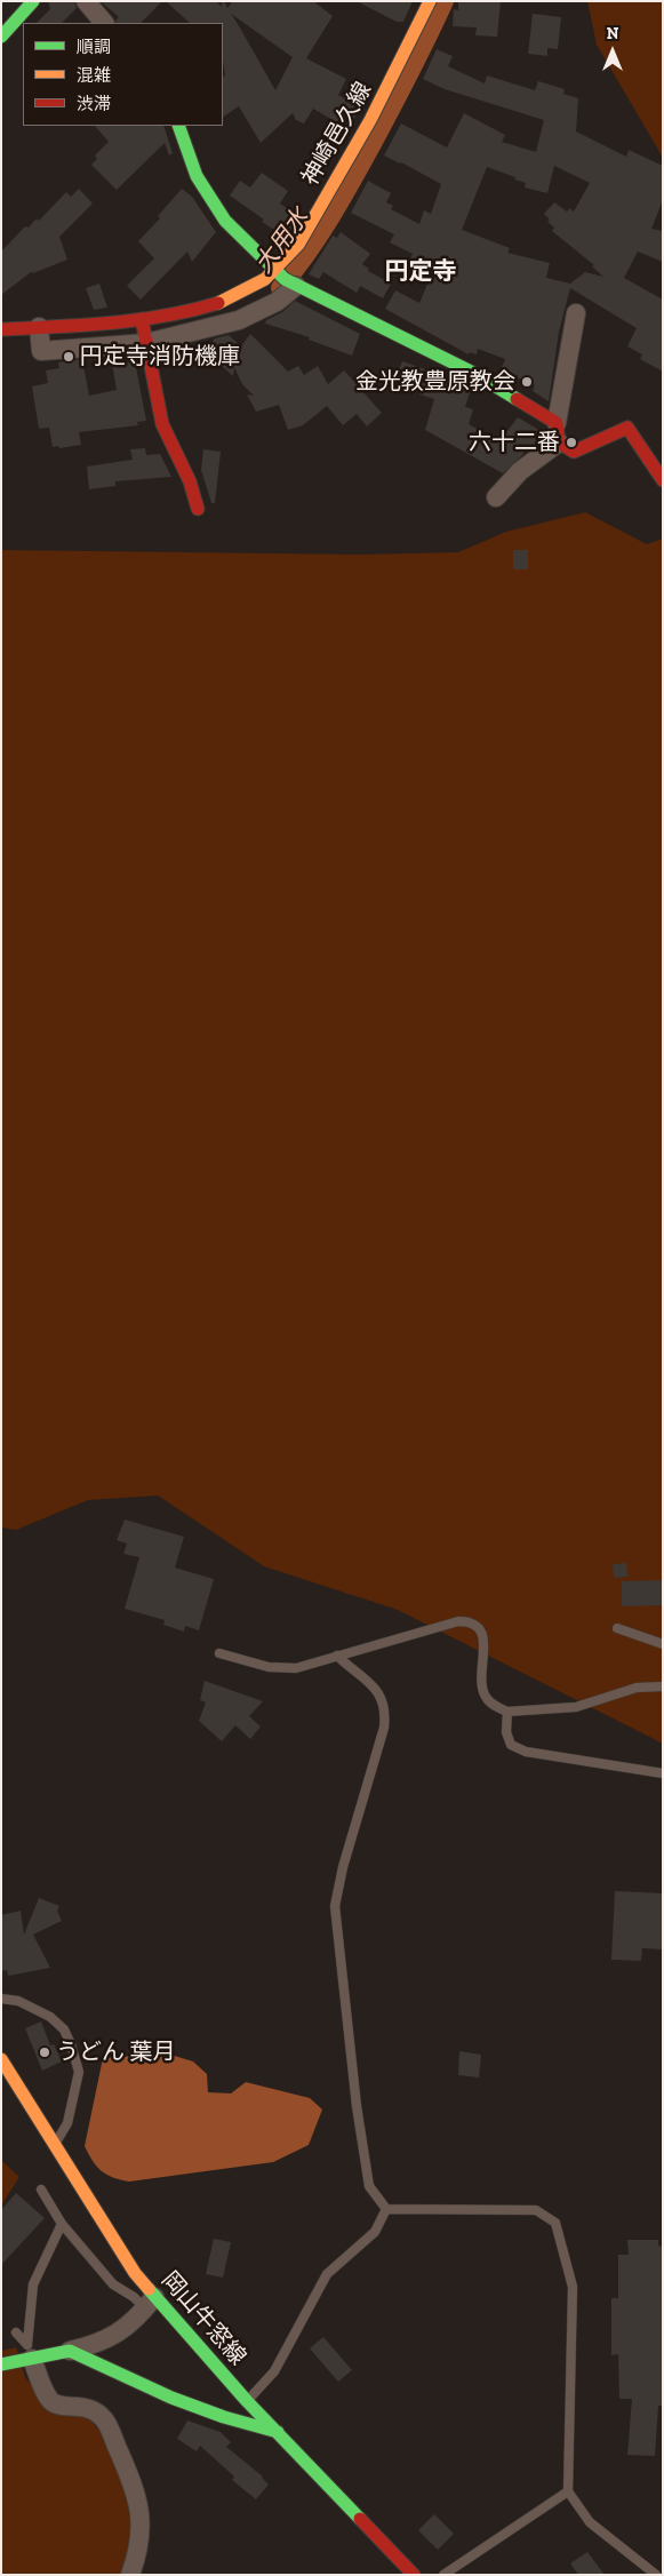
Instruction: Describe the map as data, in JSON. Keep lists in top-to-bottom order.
{
  "streets": {
    "main road": ["神崎邑久線", "岡山牛窓線"]
  },
  "districts": ["円定寺"],
  "water": ["大用水"],
  "places": [
    "円定寺消防機庫",
    "金光教豊原教会",
    "六十二番",
    "うどん 葉月"
  ],
  "legend": ["順調", "混雑", "渋滞"],
  "north": "top"
}
